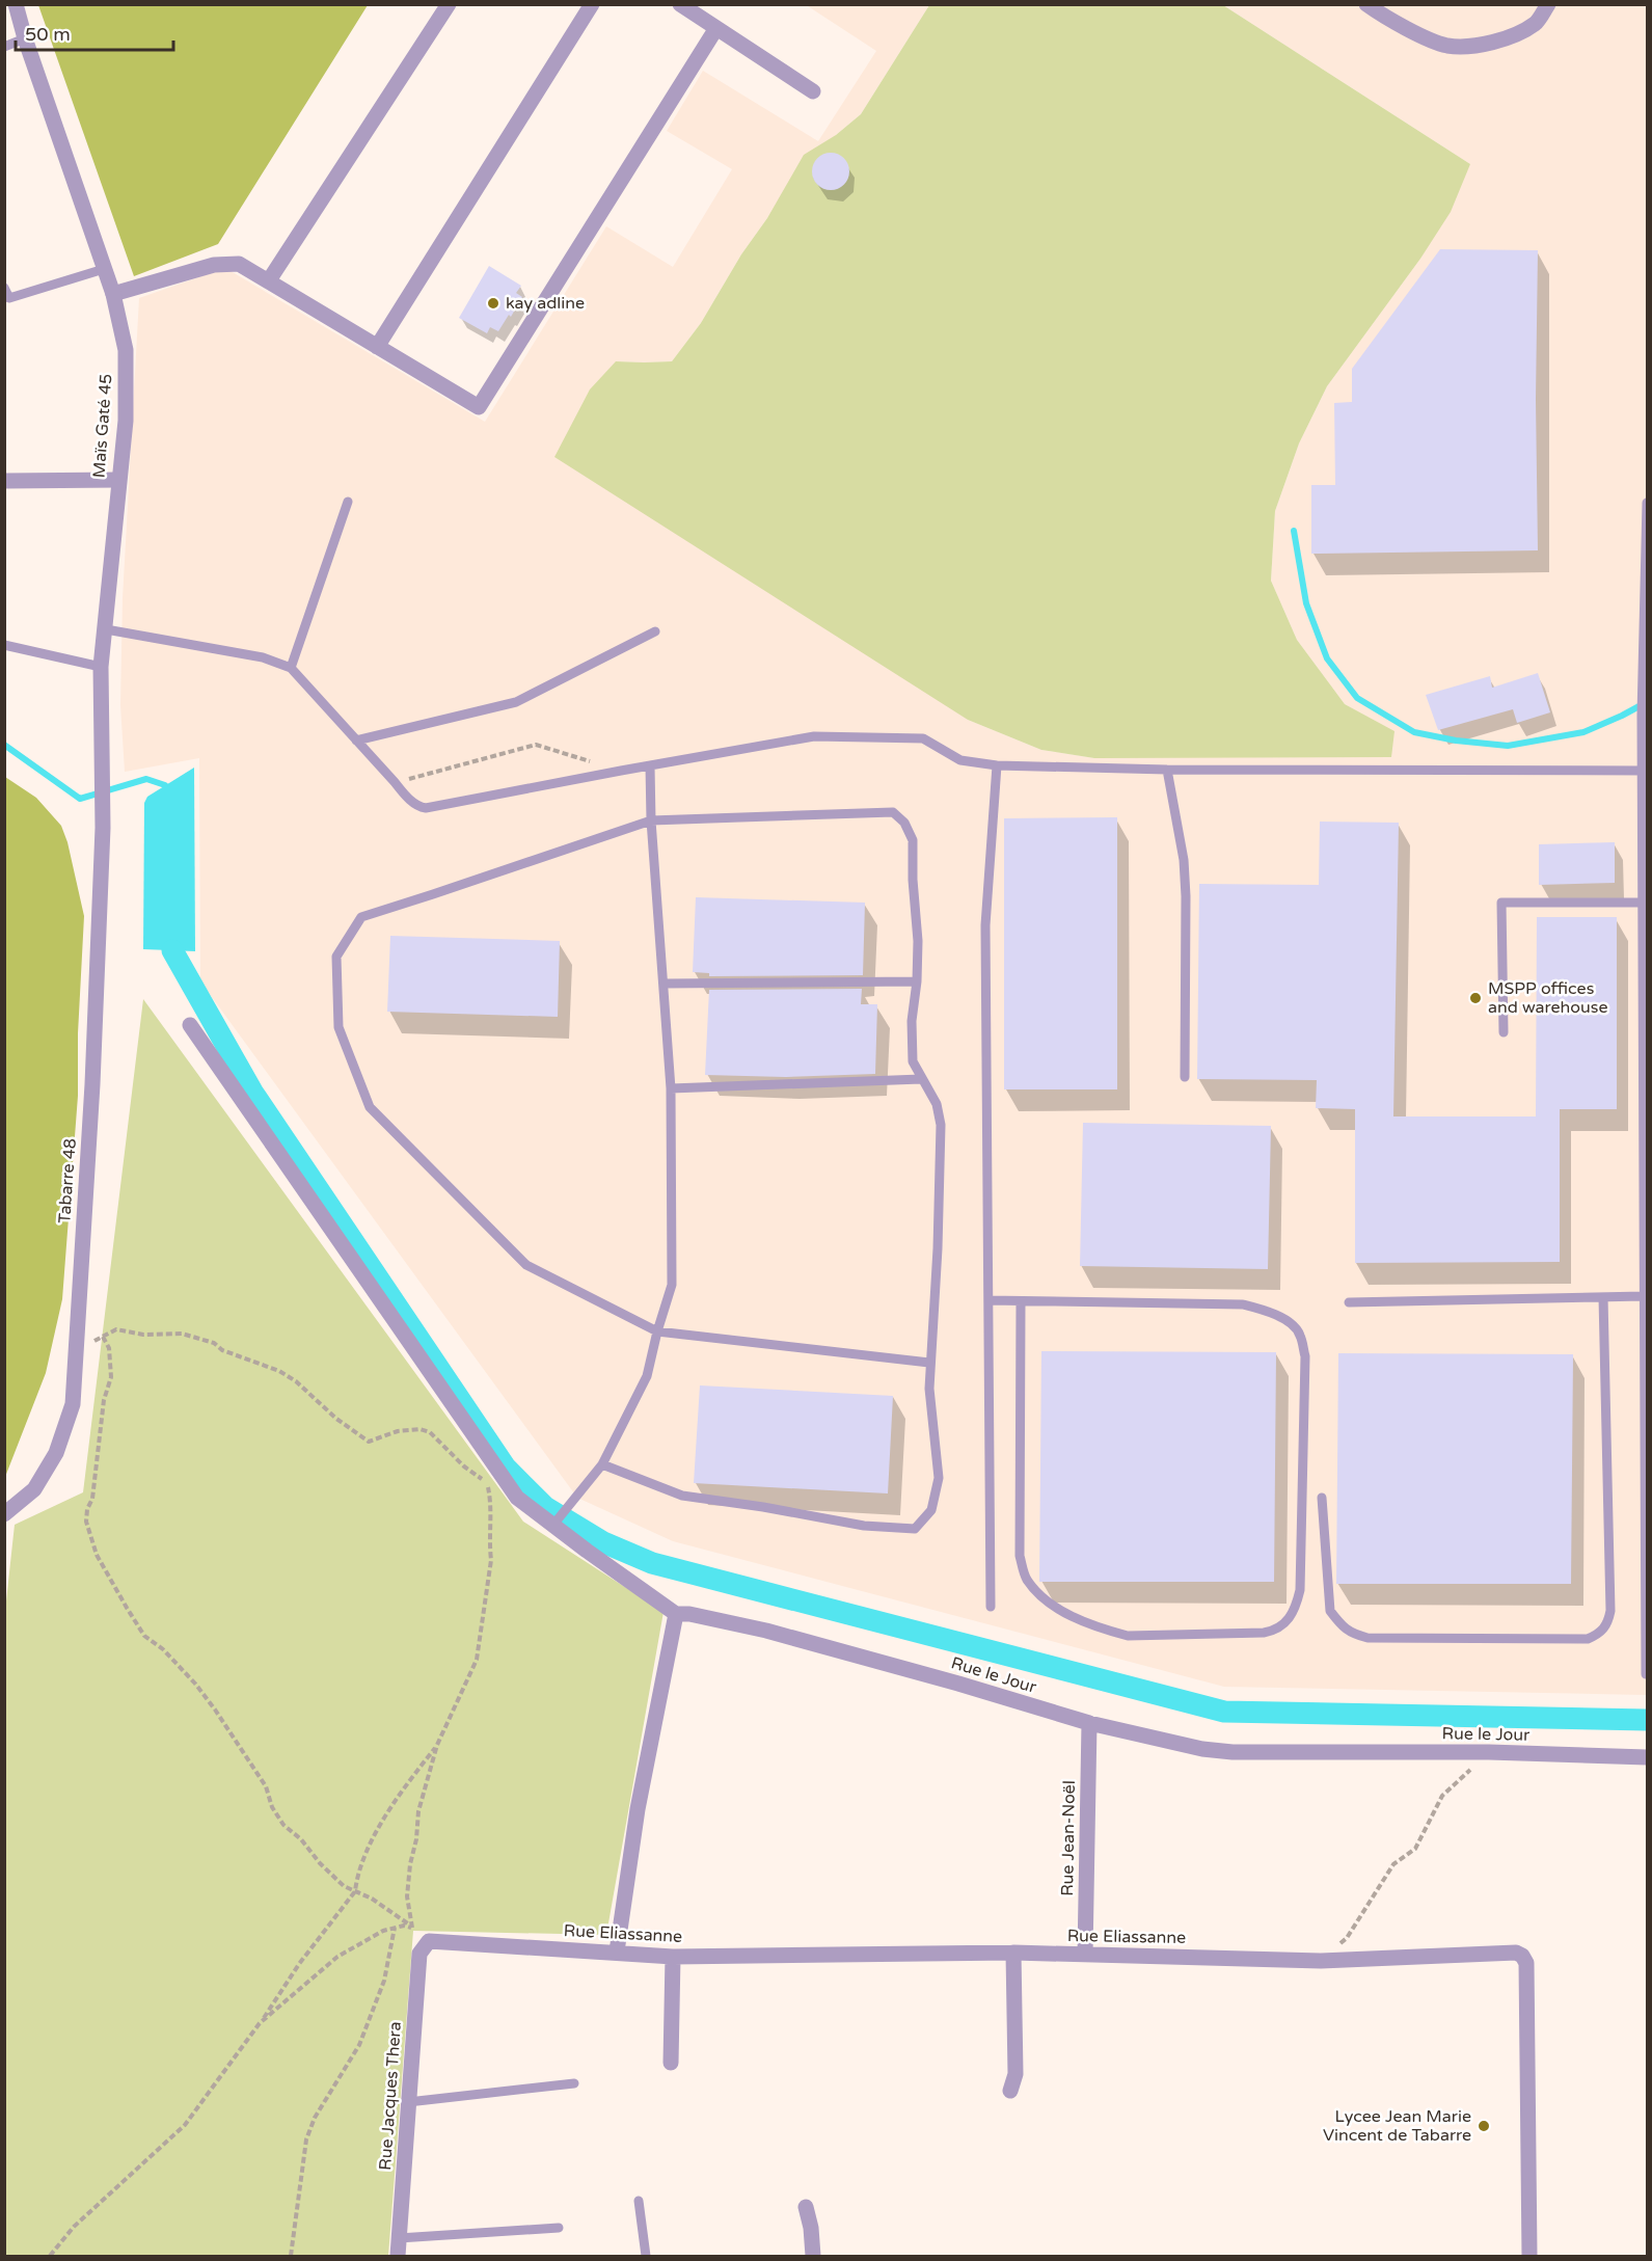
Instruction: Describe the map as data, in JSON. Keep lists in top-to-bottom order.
{
  "streets": {
    "street": [
      "Maïs Gaté 45",
      "Tabarre 48",
      "Rue le Jour",
      "Rue Jean-Noël",
      "Rue Eliassanne",
      "Rue Jacques Thera"
    ]
  },
  "crossings": [
    ["Maïs Gaté 45", "Tabarre 48"],
    ["Rue le Jour", "Rue Jean-Noël"],
    ["Rue Jean-Noël", "Rue Eliassanne"],
    ["Rue Eliassanne", "Rue Jacques Thera"]
  ],
  "places": ["kay adline", "MSPP offices and warehouse", "Lycee Jean Marie Vincent de Tabarre"],
  "scale_bar": "50 m"
}
